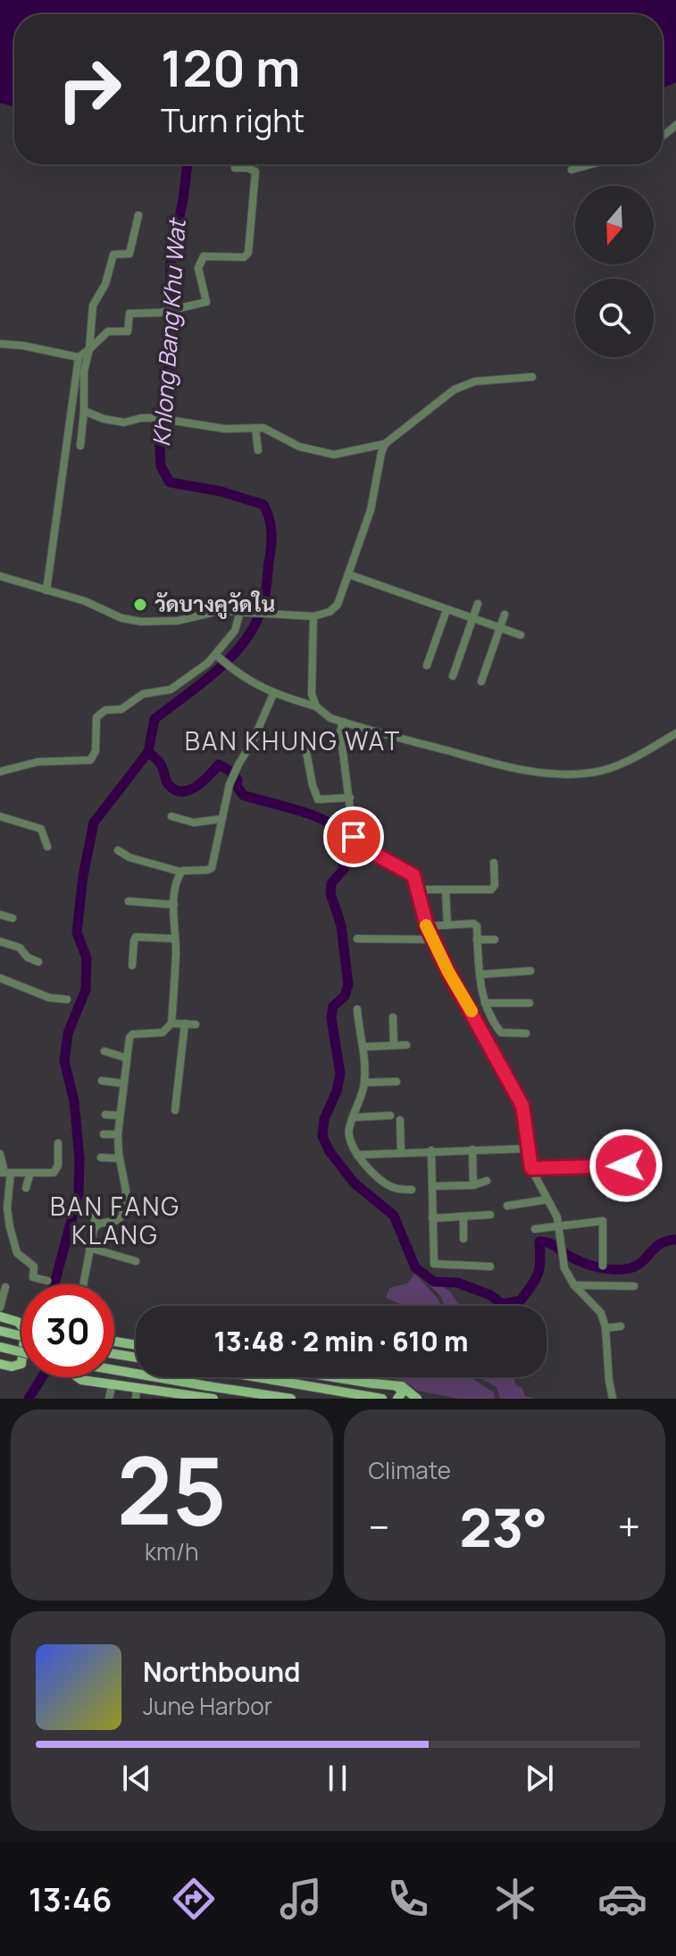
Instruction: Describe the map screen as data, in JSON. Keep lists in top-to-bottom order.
{
  "districts": ["BAN KHUNG WAT", "BAN FANG KLANG"],
  "water": ["Khlong Bang Khu Wat"],
  "places": ["วัดบางคูวัดใน"],
  "north": "bottom",
  "page": {
    "turn": ["120 m", "Turn right"],
    "limit": "30",
    "trip": "13:48 · 2 min · 610 m",
    "tile": [
      ["25", "km/h"],
      "Climate"
    ],
    "heat": ["−", "23°", "+"],
    "song": ["Northbound", "June Harbor"],
    "tabs": "13:46"
  }
}
